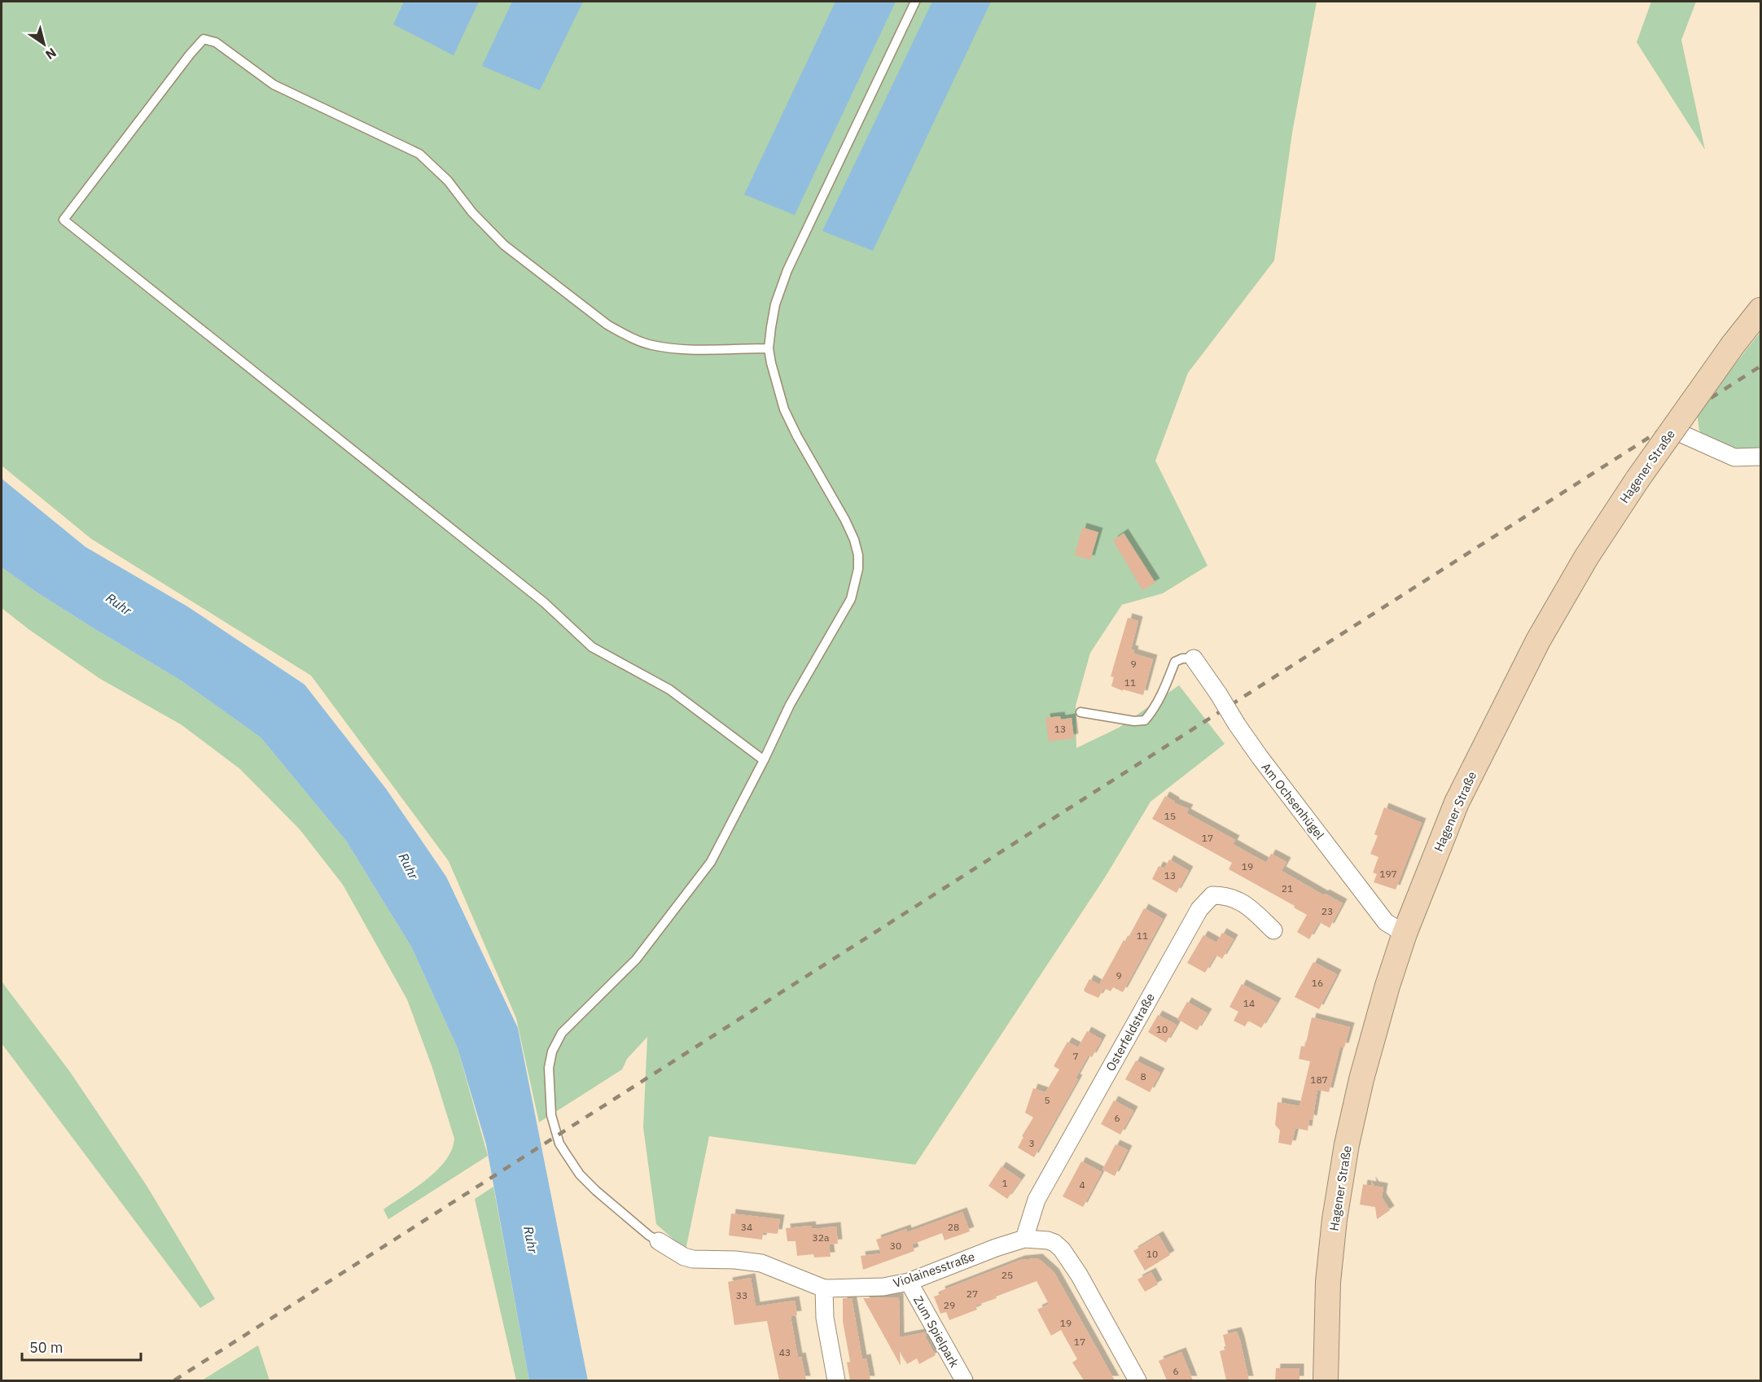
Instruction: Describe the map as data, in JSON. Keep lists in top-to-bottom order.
{
  "streets": {
    "main road": ["Hagener Straße"],
    "street": [
      "Am Ochsenhügel",
      "Osterfeldstraße",
      "Violainesstraße",
      "Zum Spielpark"
    ]
  },
  "crossings": [
    ["Hagener Straße", "Am Ochsenhügel"],
    ["Osterfeldstraße", "Violainesstraße"],
    ["Violainesstraße", "Zum Spielpark"]
  ],
  "water": ["Ruhr"],
  "house_numbers": [
    "9",
    "11",
    "13",
    "15",
    "17",
    "19",
    "197",
    "13",
    "21",
    "23",
    "11",
    "9",
    "16",
    "14",
    "10",
    "7",
    "8",
    "187",
    "5",
    "6",
    "3",
    "1",
    "4",
    "34",
    "28",
    "32a",
    "30",
    "10",
    "25",
    "27",
    "33",
    "29",
    "19",
    "17",
    "43",
    "6"
  ],
  "scale_bar": "50 m",
  "north": "bottom right"
}
